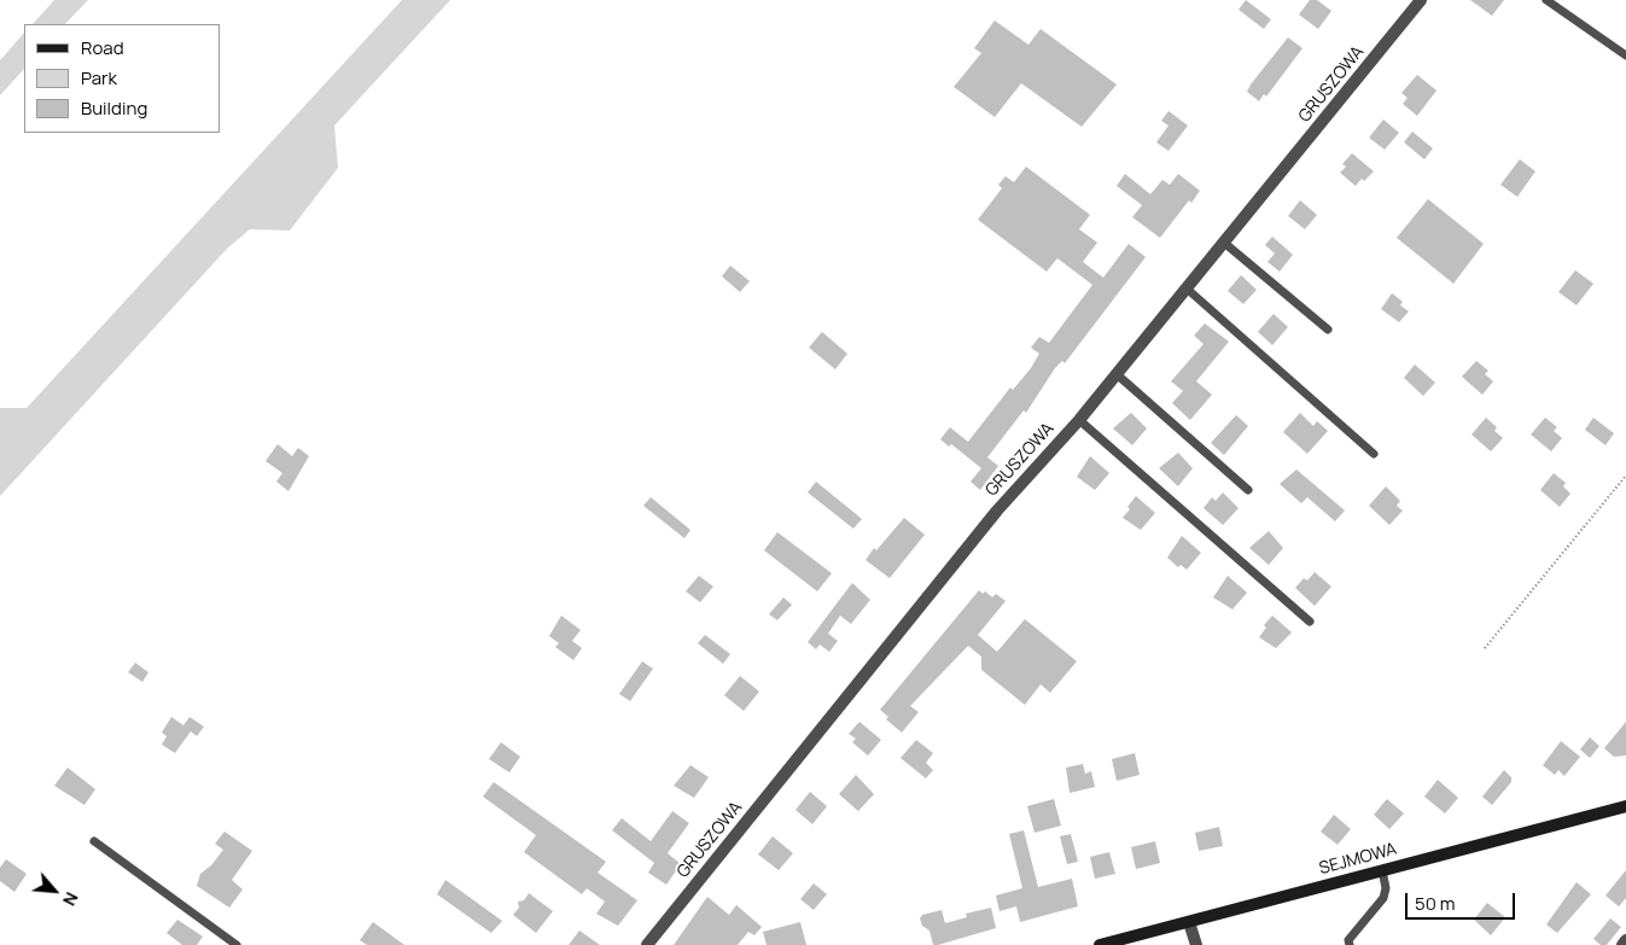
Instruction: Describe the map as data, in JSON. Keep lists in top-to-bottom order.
{
  "streets": {
    "main road": ["SEJMOWA"],
    "street": ["GRUSZOWA"]
  },
  "legend": ["Road", "Park", "Building"],
  "scale_bar": "50 m",
  "north": "bottom right"
}
